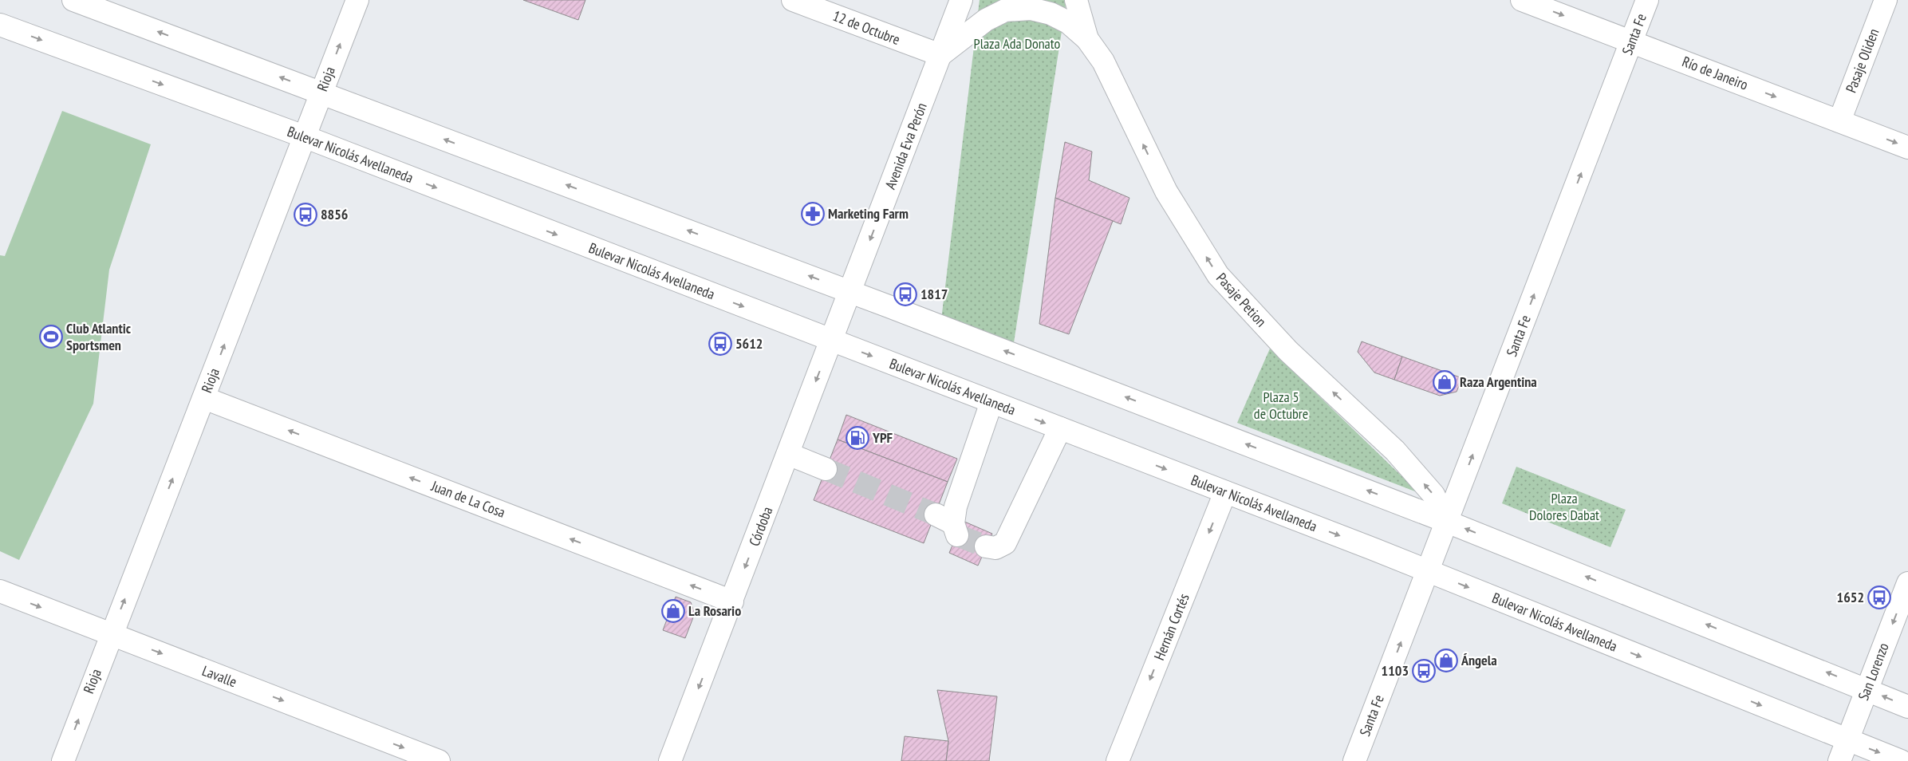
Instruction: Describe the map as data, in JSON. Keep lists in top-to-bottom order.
{
  "streets": {
    "main road": [
      "12 de Octubre",
      "Santa Fe",
      "Pasaje Oliden",
      "Río de Janeiro",
      "Rioja",
      "Avenida Eva Perón",
      "Bulevar Nicolás Avellaneda",
      "Pasaje Petion",
      "Juan de La Cosa",
      "Córdoba",
      "Hernán Cortés",
      "San Lorenzo",
      "Lavalle"
    ]
  },
  "crossings": [
    ["12 de Octubre", "Avenida Eva Perón"],
    ["12 de Octubre", "Pasaje Petion"],
    ["Santa Fe", "Río de Janeiro"],
    ["Santa Fe", "Bulevar Nicolás Avellaneda"],
    ["Santa Fe", "Pasaje Petion"],
    ["Pasaje Oliden", "Río de Janeiro"],
    ["Rioja", "Bulevar Nicolás Avellaneda"],
    ["Rioja", "Juan de La Cosa"],
    ["Rioja", "Lavalle"],
    ["Avenida Eva Perón", "Pasaje Petion"],
    ["Avenida Eva Perón", "Córdoba"],
    ["Bulevar Nicolás Avellaneda", "Córdoba"],
    ["Bulevar Nicolás Avellaneda", "Hernán Cortés"],
    ["Bulevar Nicolás Avellaneda", "San Lorenzo"],
    ["Juan de La Cosa", "Córdoba"]
  ],
  "one_way": [
    "Santa Fe",
    "Río de Janeiro",
    "Rioja",
    "Avenida Eva Perón",
    "Pasaje Petion",
    "Juan de La Cosa",
    "Córdoba",
    "San Lorenzo",
    "Lavalle"
  ],
  "parks": ["Plaza Ada Donato", "Plaza 5 de Octubre", "Plaza Dolores Dabat"],
  "places": {
    "pharmacy": ["Marketing Farm"],
    "bus stop": [
      "8856",
      "1817",
      "5612",
      "1652",
      "1103"
    ],
    "sports": ["Club Atlantic Sportsmen"],
    "shop": ["Raza Argentina", "La Rosario", "Ángela"],
    "fuel station": ["YPF"]
  }
}
